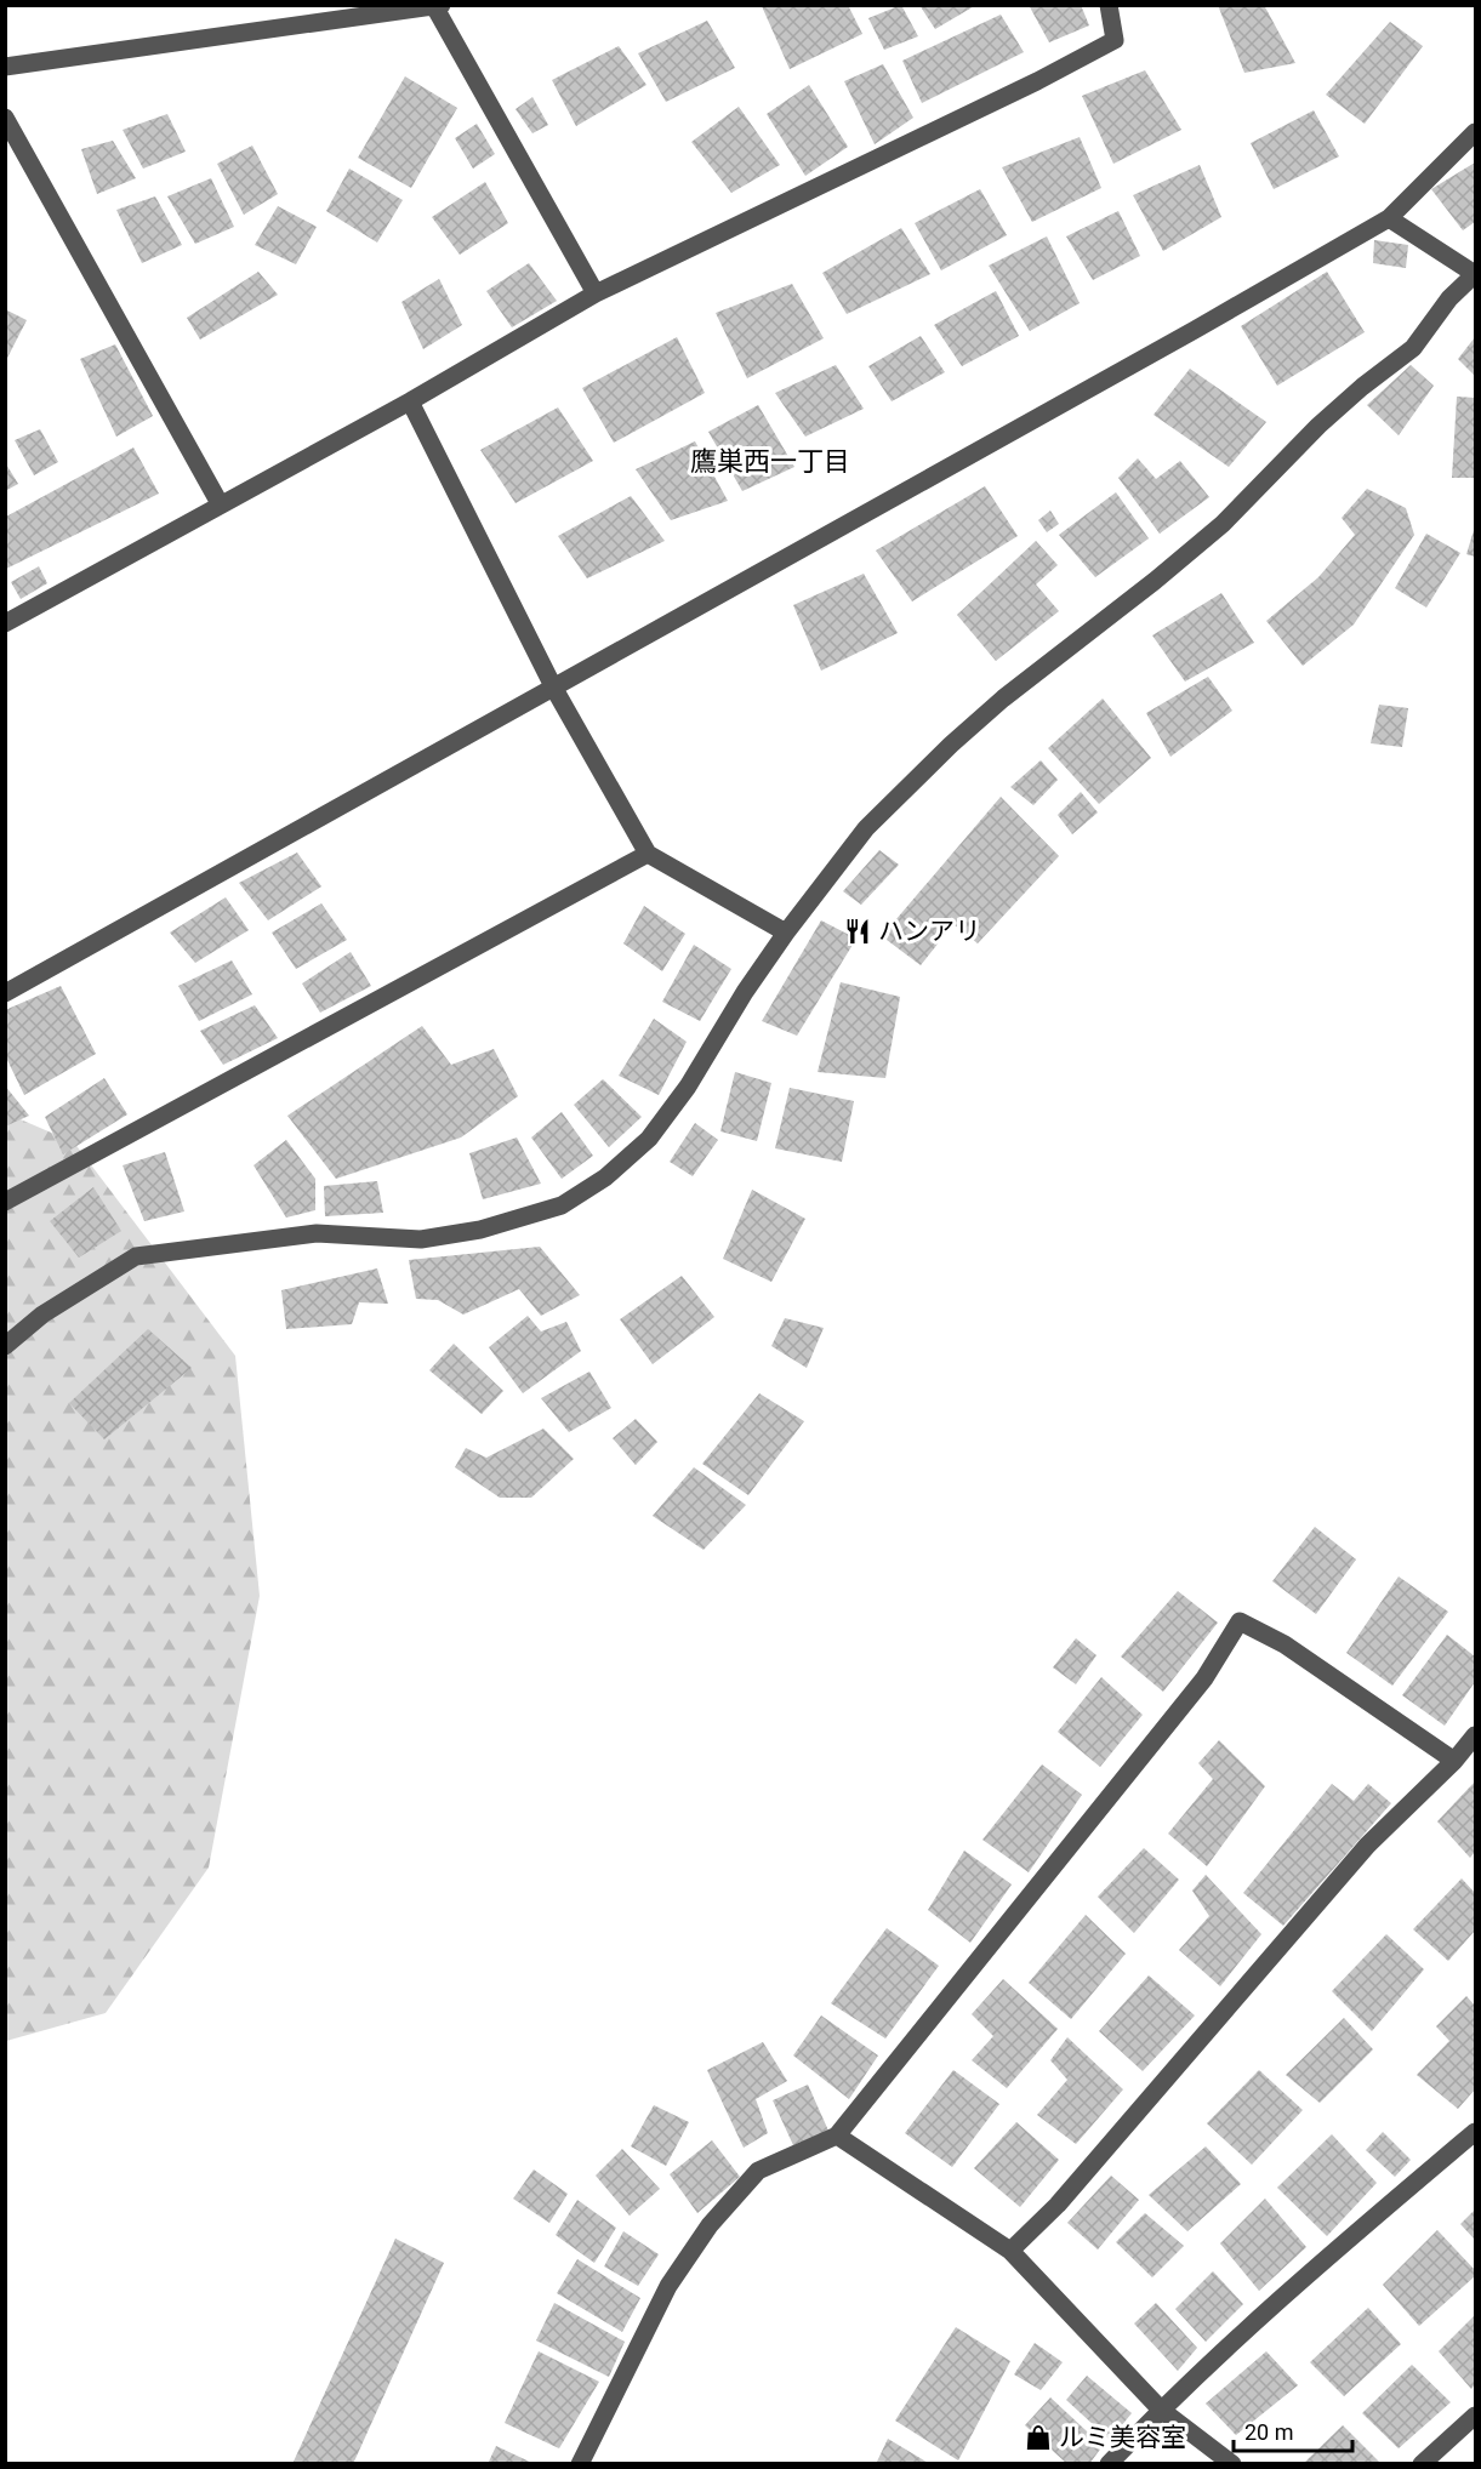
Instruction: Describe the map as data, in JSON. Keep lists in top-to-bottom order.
{
  "districts": ["鷹巣西一丁目"],
  "places": {
    "restaurant": ["ハンアリ"],
    "shop": ["ルミ美容室"]
  },
  "scale_bar": "20 m"
}
